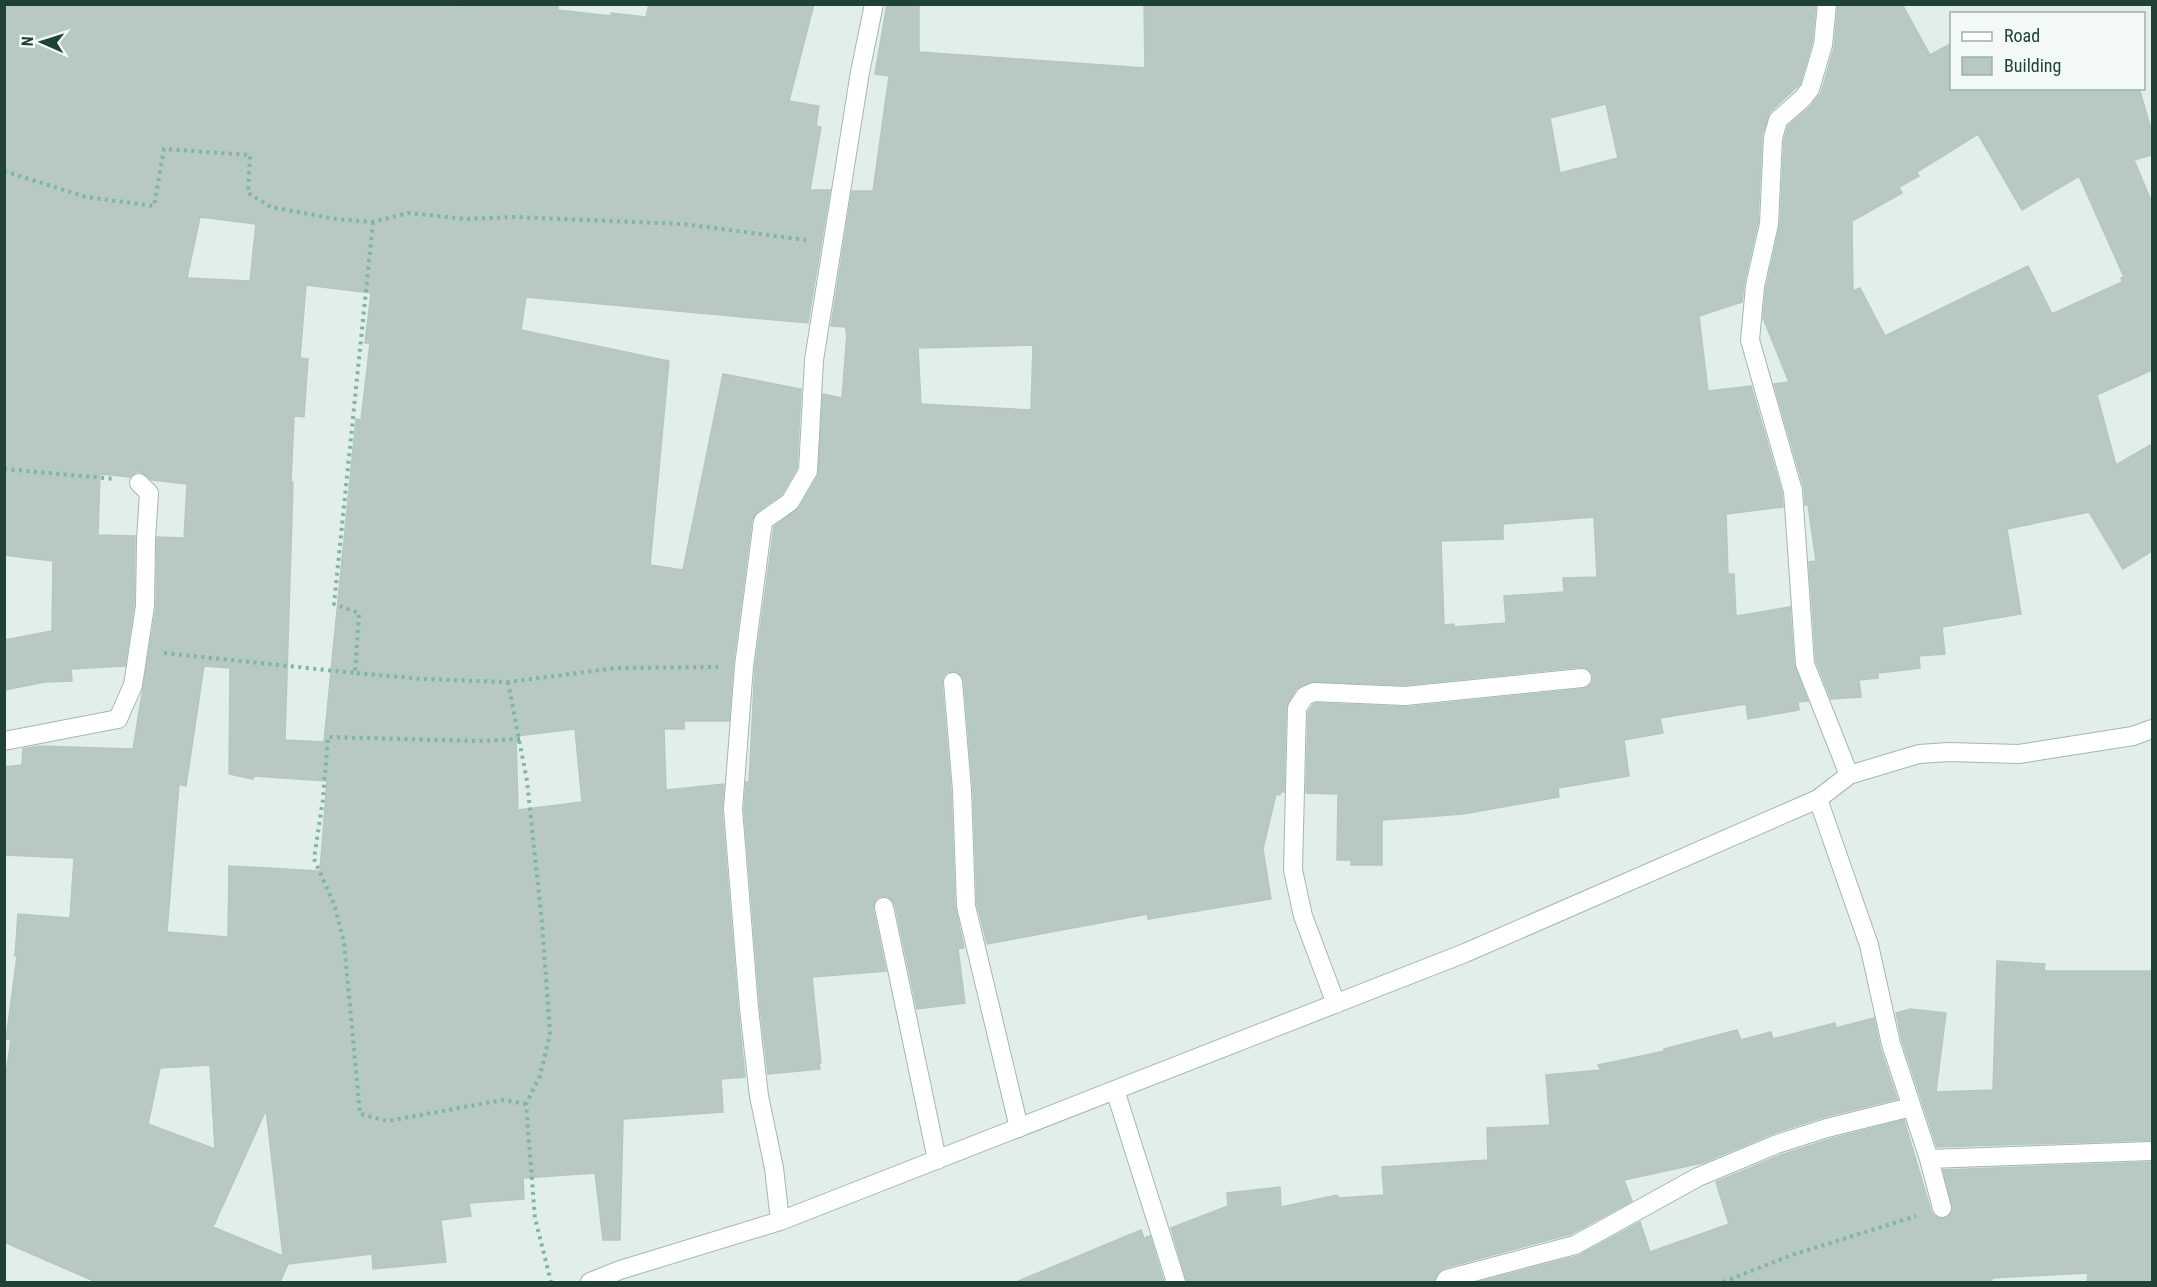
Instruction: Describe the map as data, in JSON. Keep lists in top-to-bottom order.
{
  "legend": ["Road", "Building"],
  "north": "left"
}
